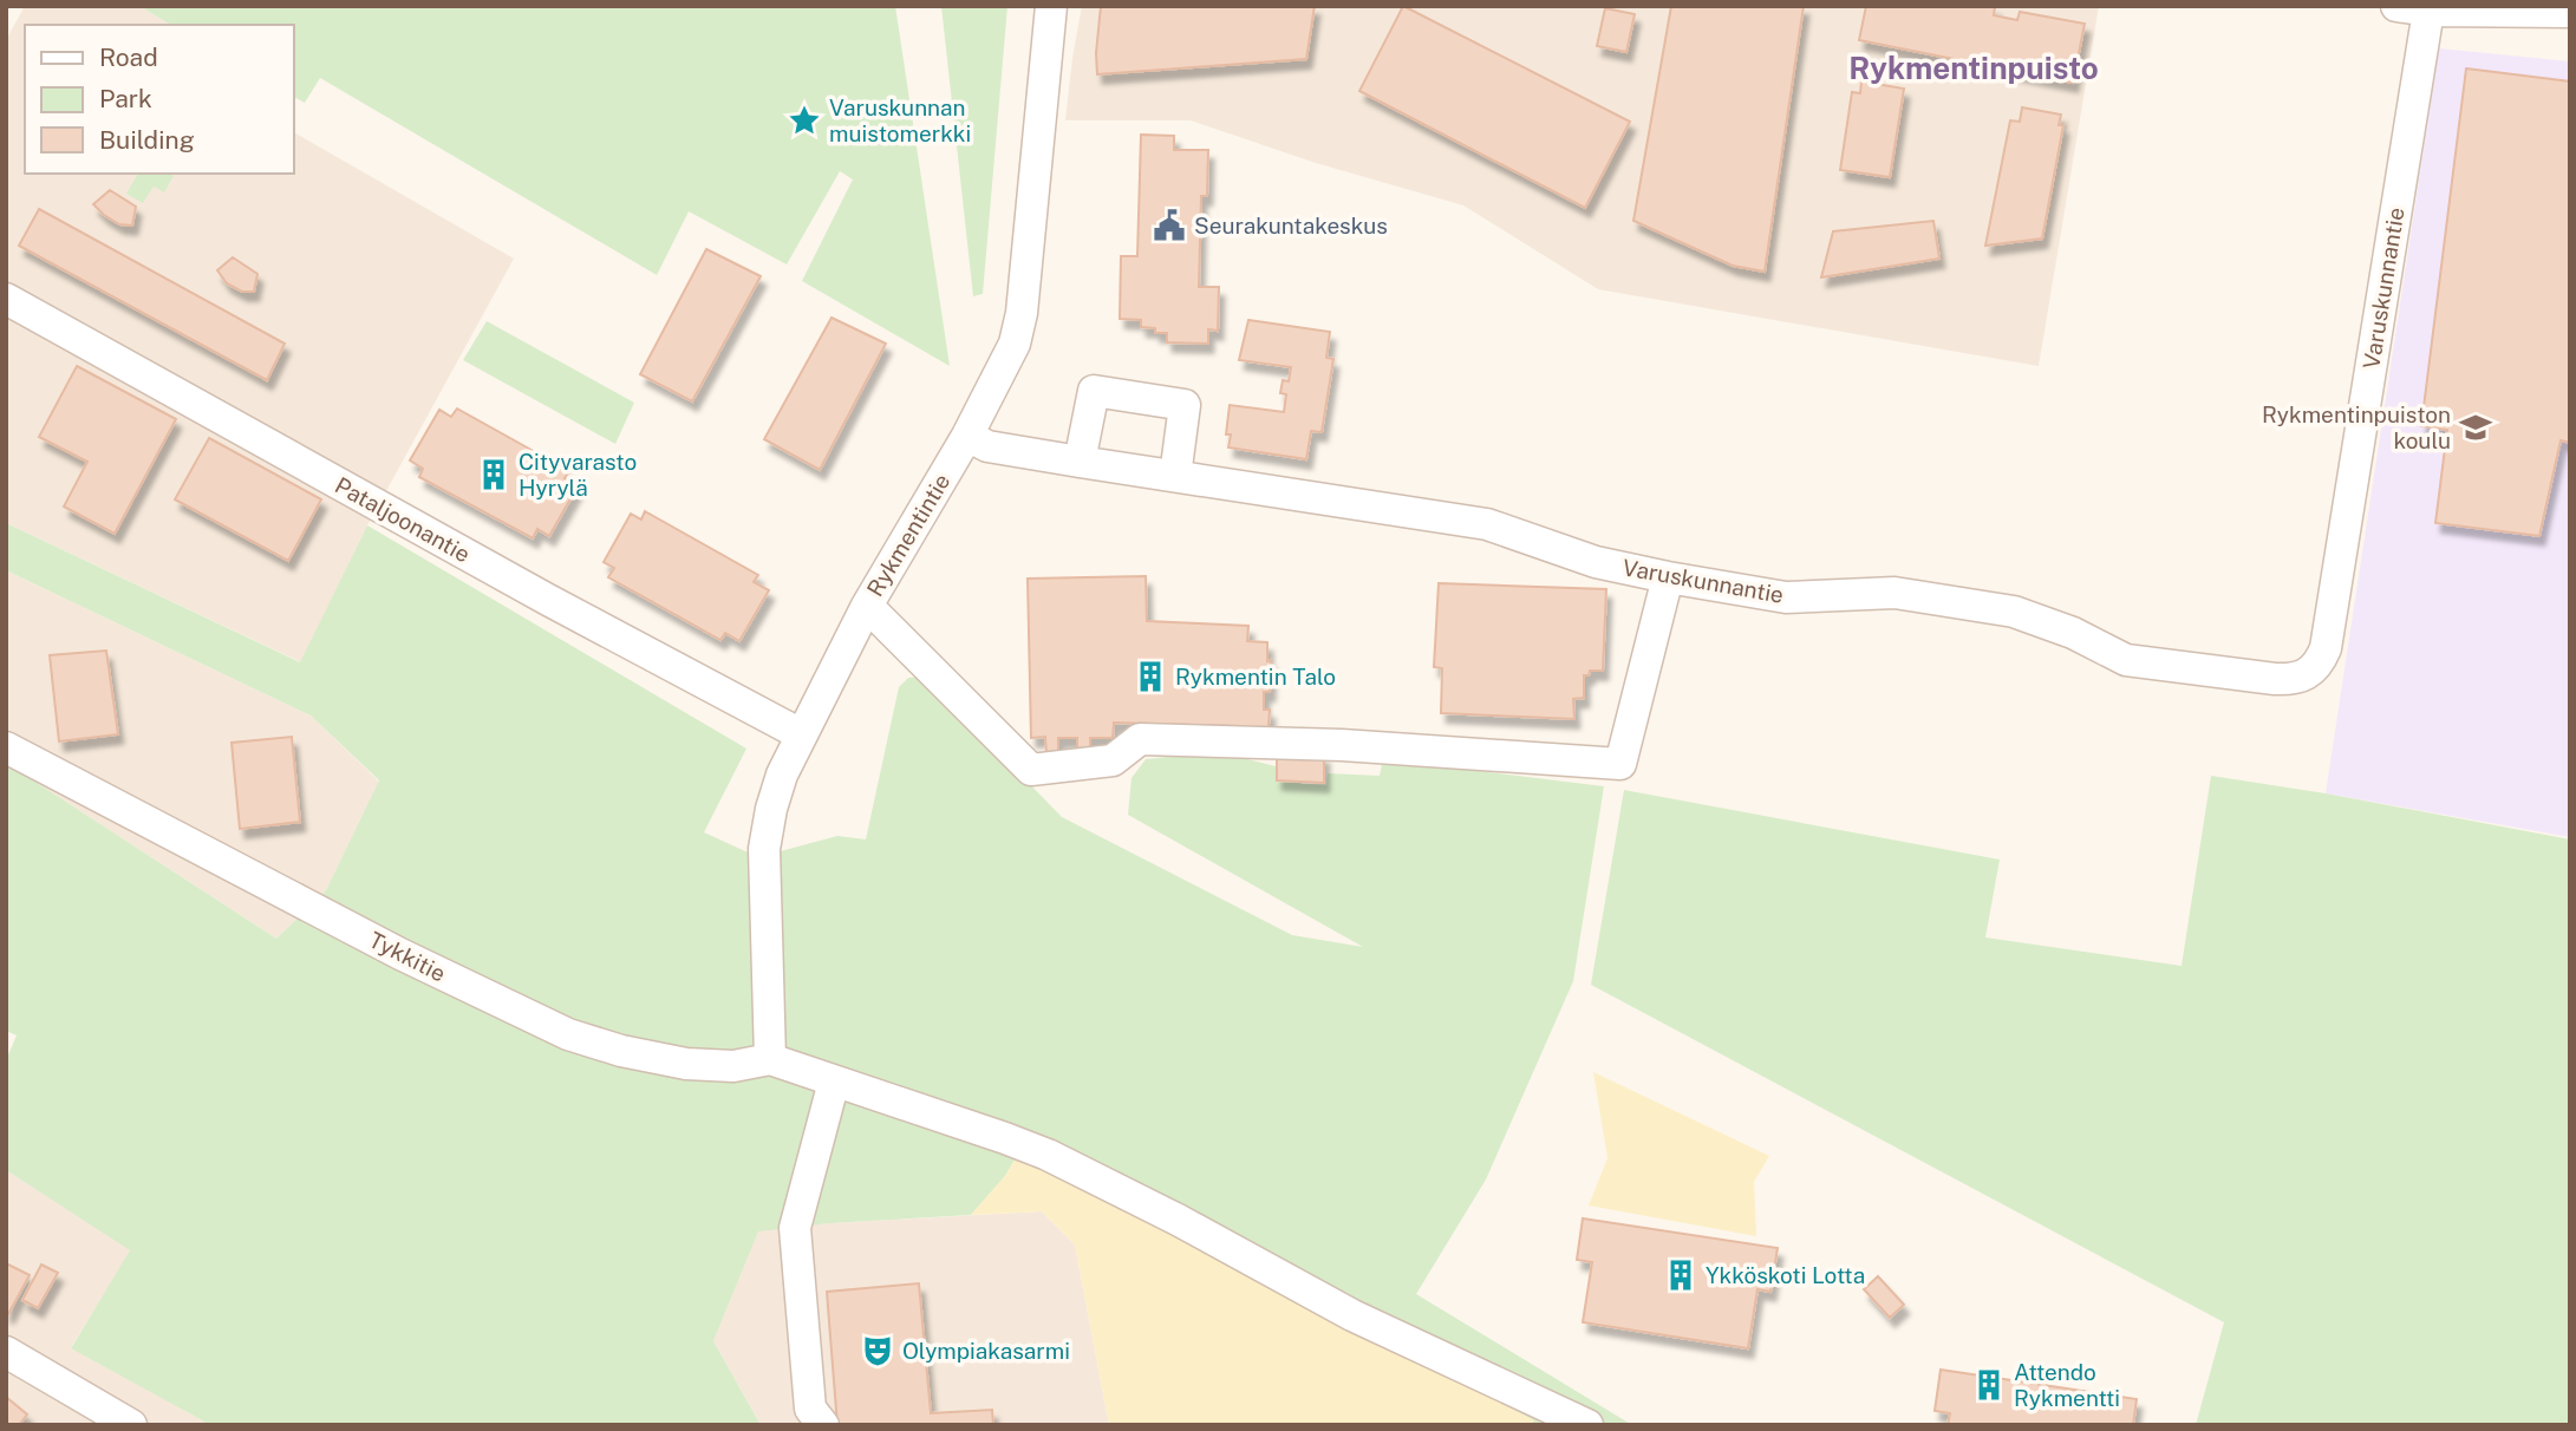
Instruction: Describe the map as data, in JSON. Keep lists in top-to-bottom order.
{
  "streets": {
    "street": [
      "Varuskunnantie",
      "Pataljoonantie",
      "Rykmentintie",
      "Tykkitie"
    ]
  },
  "crossings": [
    ["Varuskunnantie", "Rykmentintie"],
    ["Pataljoonantie", "Rykmentintie"],
    ["Rykmentintie", "Tykkitie"]
  ],
  "districts": ["Rykmentinpuisto"],
  "places": {
    "place": ["Varuskunnan muistomerkki"],
    "public building": ["Seurakuntakeskus"],
    "school or university": ["Rykmentinpuiston koulu"],
    "building": [
      "Cityvarasto Hyrylä",
      "Rykmentin Talo",
      "Ykköskoti Lotta",
      "Attendo Rykmentti"
    ],
    "theatre": ["Olympiakasarmi"]
  },
  "legend": ["Road", "Park", "Building"]
}
